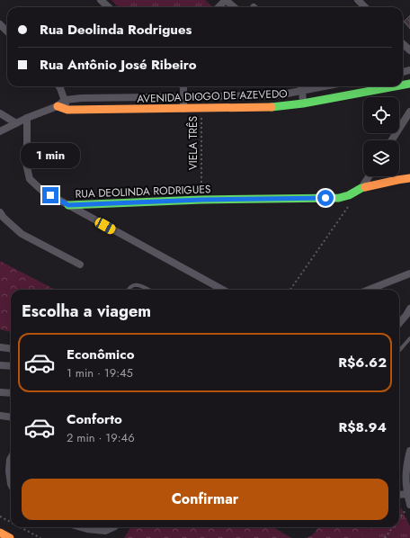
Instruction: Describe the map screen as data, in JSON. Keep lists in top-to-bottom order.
{
  "streets": {
    "main road": ["AVENIDA DIOGO DE AZEVEDO", "RUA DEOLINDA RODRIGUES"],
    "path": ["VIELA TRÊS"]
  },
  "crossings": [
    ["AVENIDA DIOGO DE AZEVEDO", "VIELA TRÊS"],
    ["VIELA TRÊS", "RUA DEOLINDA RODRIGUES"]
  ],
  "page": {
    "banner": ["Rua Deolinda Rodrigues", "Rua Antônio José Ribeiro"],
    "bubble": "1 min",
    "heading": "Escolha a viagem",
    "list": [
      {
        "name": "Econômico",
        "note": "1 min · 19:45",
        "value": "R$6.62"
      },
      {
        "name": "Conforto",
        "note": "2 min · 19:46",
        "value": "R$8.94"
      }
    ],
    "buttons": "Confirmar"
  }
}
